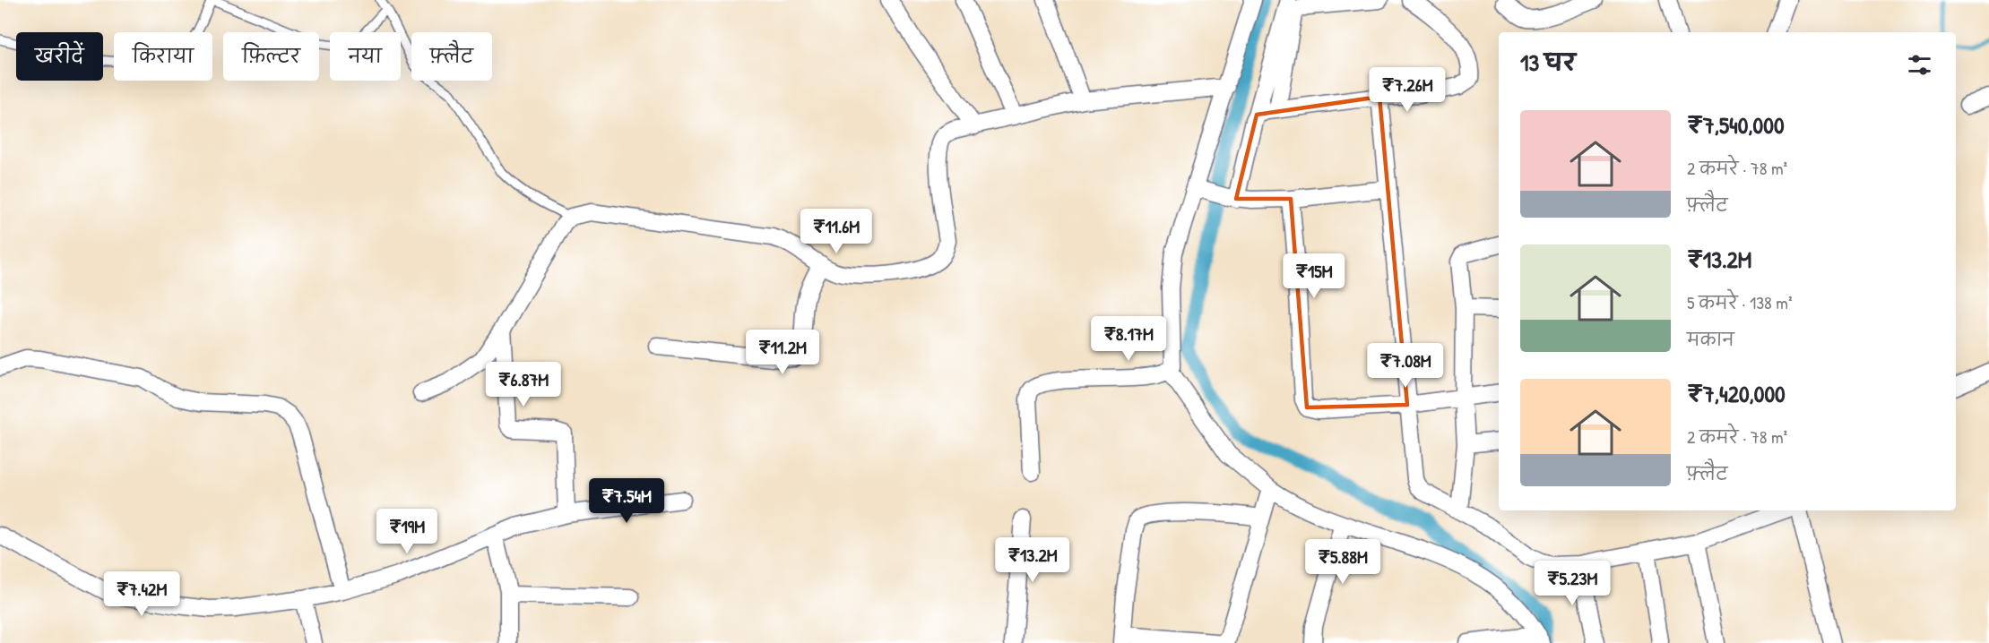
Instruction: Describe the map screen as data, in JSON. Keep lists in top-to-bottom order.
{
  "page": {
    "chip": [
      "खरीदें",
      "किराया",
      "फ़िल्टर",
      "नया",
      "फ़्लैट"
    ],
    "heading": "13 घर",
    "price": [
      "₹7.26M",
      "₹11.6M",
      "₹15M",
      "₹8.17M",
      "₹11.2M",
      "₹7.08M",
      "₹6.87M",
      "₹7.54M",
      "₹19M",
      "₹13.2M",
      "₹5.88M",
      "₹5.23M",
      "₹7.42M"
    ],
    "list": [
      {
        "name": "₹7,540,000",
        "note": "2 कमरे · 78 m² · फ़्लैट"
      },
      {
        "name": "₹13.2M",
        "note": "5 कमरे · 138 m² · मकान"
      },
      {
        "name": "₹7,420,000",
        "note": "2 कमरे · 78 m² · फ़्लैट"
      }
    ]
  }
}
